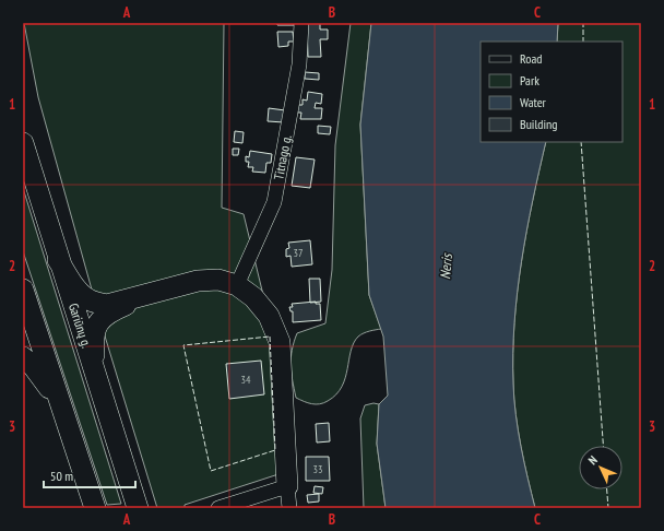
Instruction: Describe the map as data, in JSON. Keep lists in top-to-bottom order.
{
  "streets": {
    "highway": ["Gariūnų g."],
    "street": ["Titnago g."]
  },
  "water": ["Neris"],
  "house_numbers": ["37", "34", "33"],
  "legend": [
    "Road",
    "Park",
    "Water",
    "Building"
  ],
  "scale_bar": "50 m",
  "north": "top left",
  "grid": {
    "columns": ["A", "B", "C"],
    "rows": ["1", "2", "3"]
  }
}
